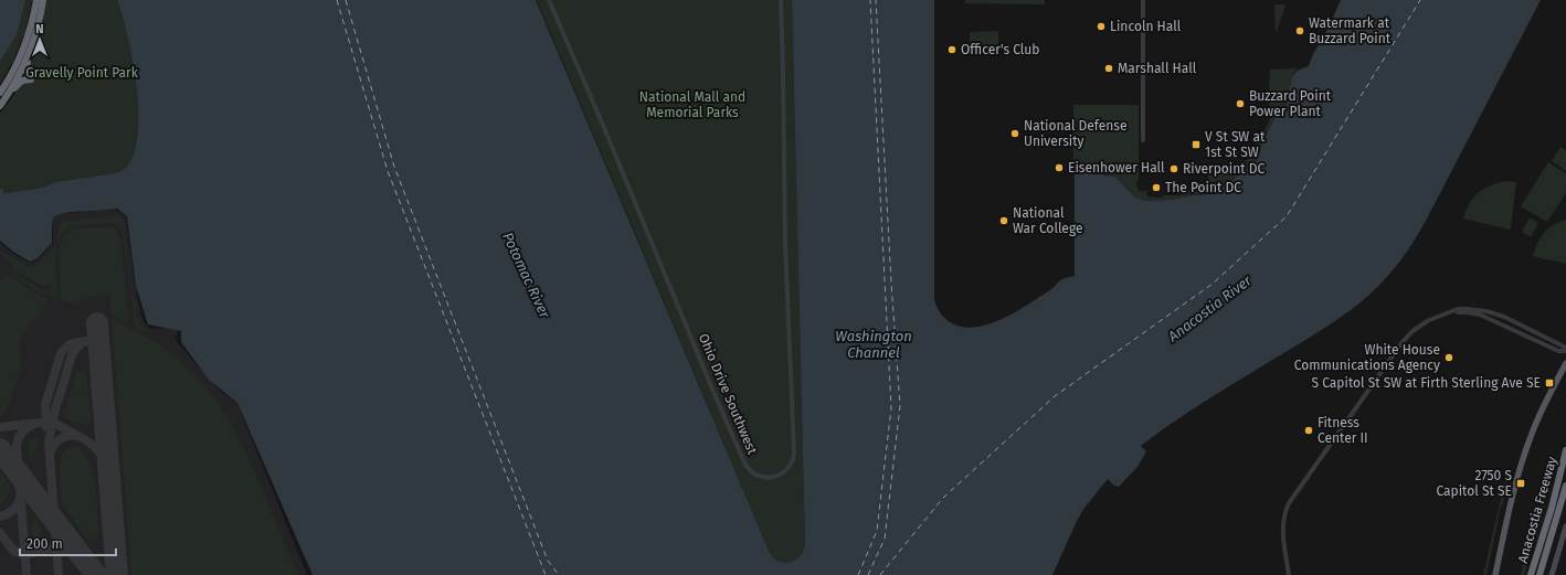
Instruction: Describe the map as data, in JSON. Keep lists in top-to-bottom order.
{
  "streets": {
    "highway": ["Anacostia Freeway"],
    "street": ["Ohio Drive Southwest"]
  },
  "water": ["Potomac River", "Anacostia River", "Washington Channel"],
  "parks": ["Gravelly Point Park", "National Mall and Memorial Parks"],
  "places": {
    "other": [
      "Lincoln Hall",
      "Watermark at Buzzard Point",
      "Officer's Club",
      "Marshall Hall",
      "Buzzard Point Power Plant",
      "National Defense University",
      "Eisenhower Hall",
      "Riverpoint DC",
      "The Point DC",
      "National War College",
      "White House Communications Agency",
      "Fitness Center II"
    ],
    "transit": ["V St SW at 1st St SW", "S Capitol St SW at Firth Sterling Ave SE", "2750 S Capitol St SE"]
  },
  "scale_bar": "200 m",
  "north": "top"
}
